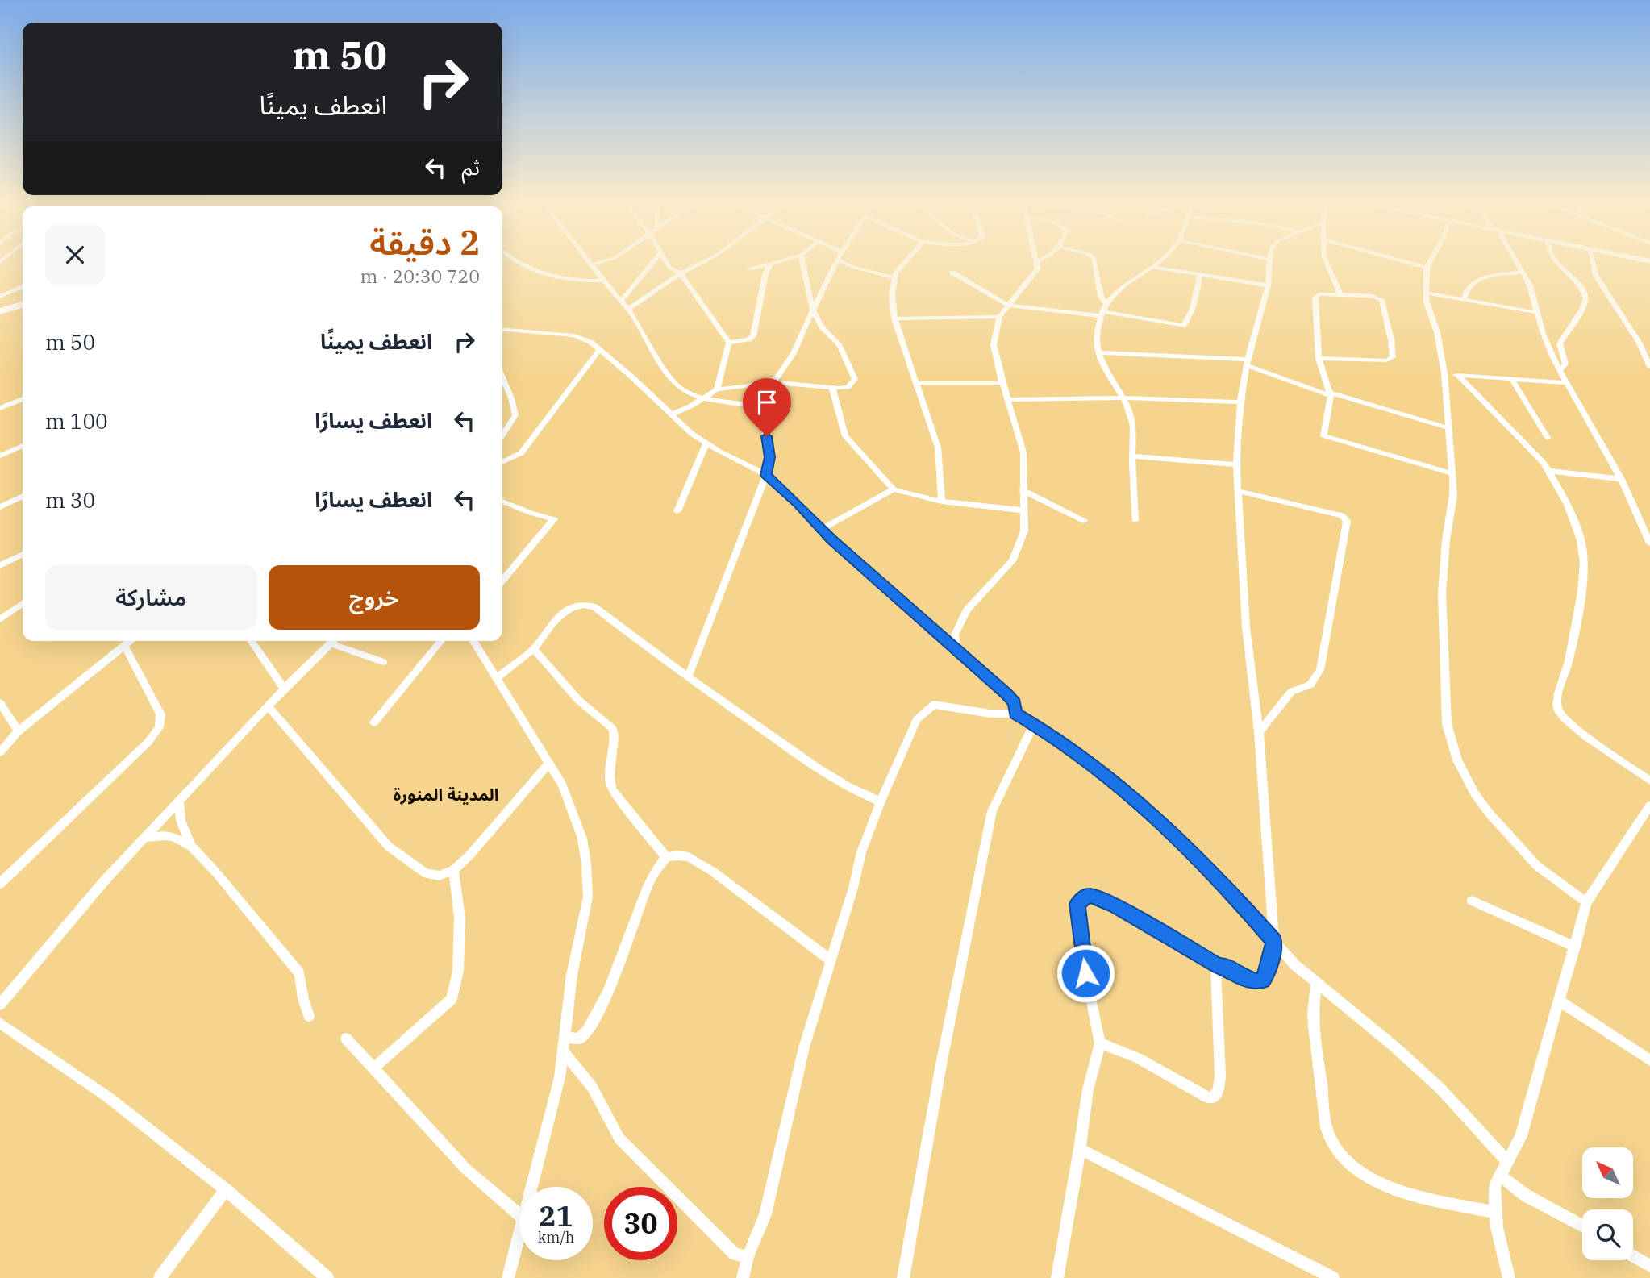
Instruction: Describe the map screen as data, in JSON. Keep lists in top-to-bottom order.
{
  "districts": ["المدينة المنورة"],
  "north": "top left",
  "page": {
    "turn": ["50 m", "انعطف يمينًا"],
    "then": "ثم",
    "heading": ["2 دقيقة", "720 m · 20:30"],
    "list": [
      {
        "name": "انعطف يمينًا",
        "value": "50 m"
      },
      {
        "name": "انعطف يسارًا",
        "value": "100 m"
      },
      {
        "name": "انعطف يسارًا",
        "value": "30 m"
      }
    ],
    "buttons": ["خروج", "مشاركة"],
    "speed": "21 km/h",
    "limit": "30"
  }
}
